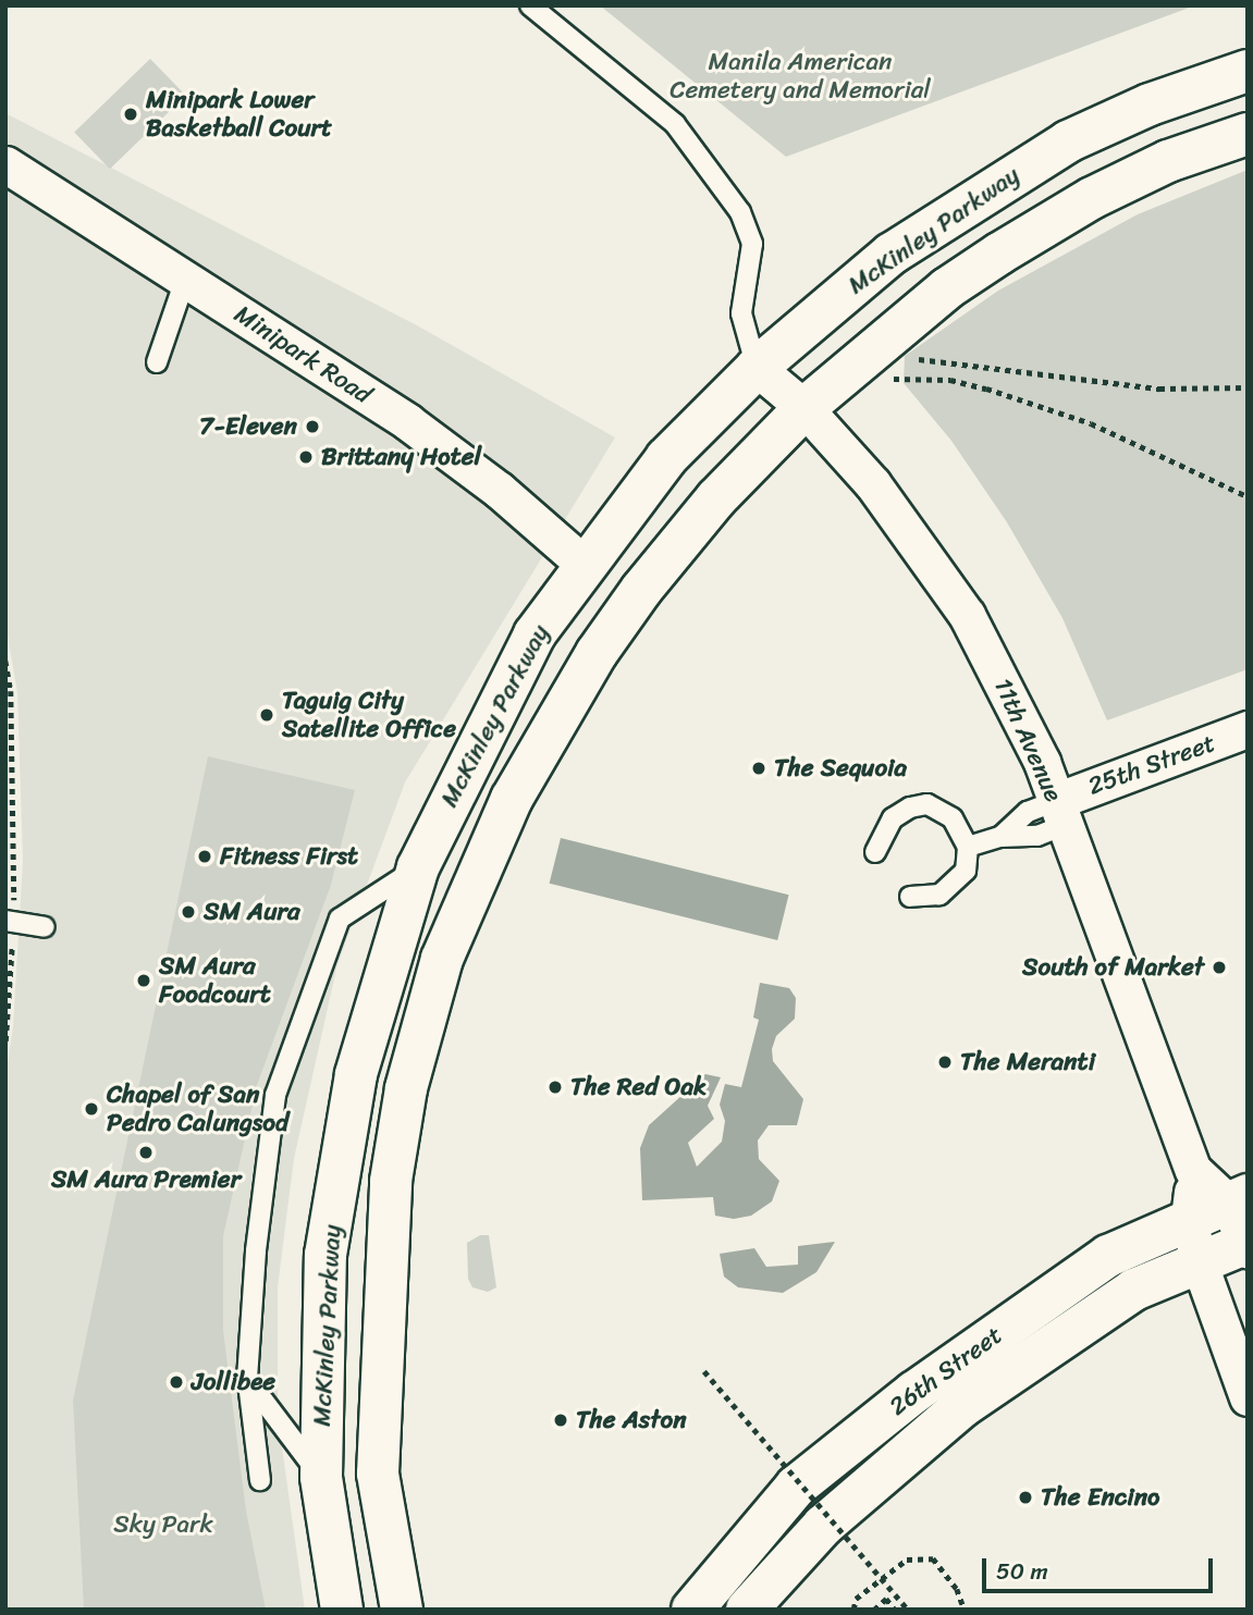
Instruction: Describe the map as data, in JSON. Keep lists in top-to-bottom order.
{
  "streets": {
    "main road": ["McKinley Parkway", "26th Street"],
    "street": ["Minipark Road", "11th Avenue", "25th Street"]
  },
  "crossings": [
    ["McKinley Parkway", "Minipark Road"],
    ["McKinley Parkway", "11th Avenue"],
    ["11th Avenue", "25th Street"],
    ["11th Avenue", "26th Street"]
  ],
  "parks": ["Manila American Cemetery and Memorial", "Sky Park"],
  "places": [
    "Minipark Lower Basketball Court",
    "7-Eleven",
    "Brittany Hotel",
    "Taguig City Satellite Office",
    "The Sequoia",
    "Fitness First",
    "SM Aura",
    "South of Market",
    "SM Aura Foodcourt",
    "The Meranti",
    "The Red Oak",
    "Chapel of San Pedro Calungsod",
    "SM Aura Premier",
    "Jollibee",
    "The Aston",
    "The Encino"
  ],
  "scale_bar": "50 m"
}
